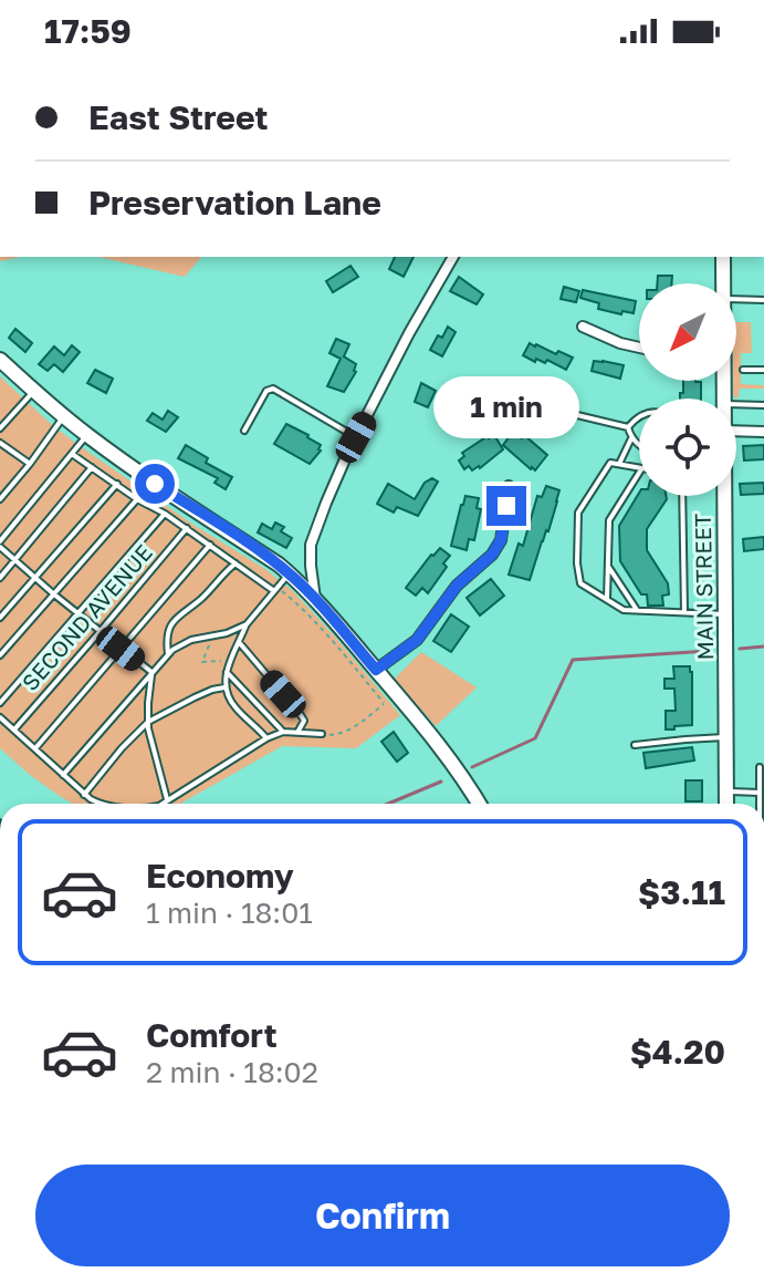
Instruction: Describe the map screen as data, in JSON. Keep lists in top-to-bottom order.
{
  "streets": {
    "main road": ["MAIN STREET"],
    "lane": ["SECOND AVENUE"]
  },
  "north": "bottom left",
  "page": {
    "status": "17:59",
    "banner": ["East Street", "Preservation Lane"],
    "bubble": "1 min",
    "list": [
      {
        "name": "Economy",
        "note": "1 min · 18:01",
        "value": "$3.11"
      },
      {
        "name": "Comfort",
        "note": "2 min · 18:02",
        "value": "$4.20"
      }
    ],
    "buttons": "Confirm"
  }
}
